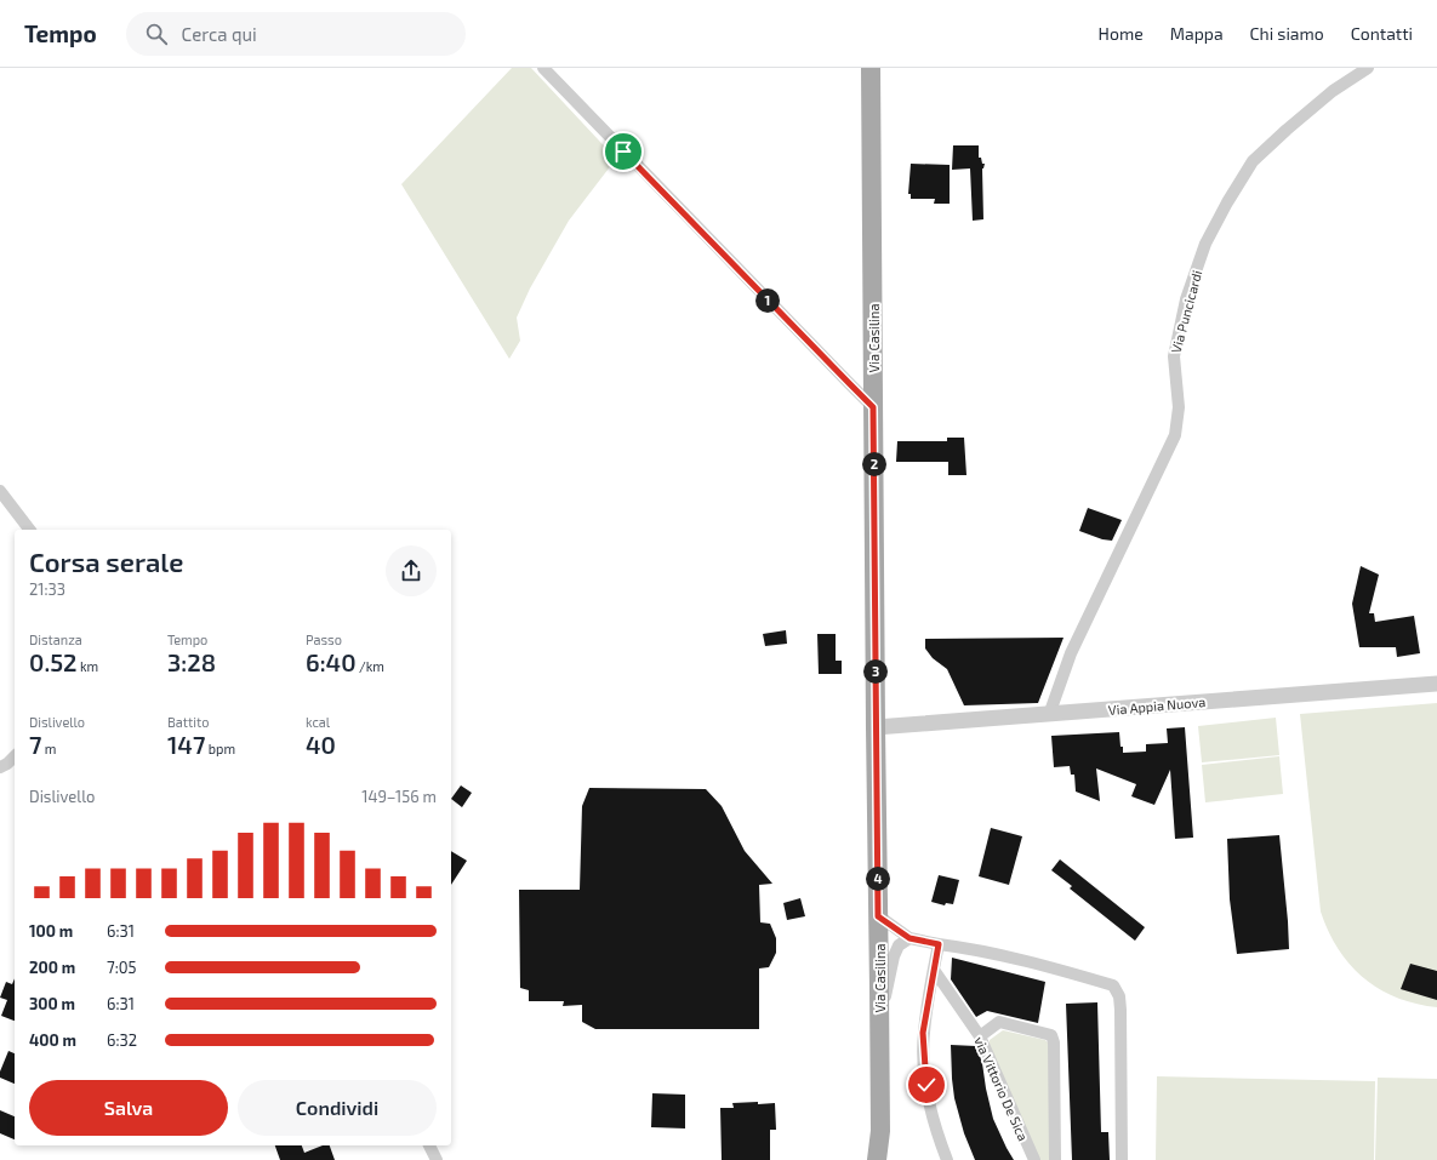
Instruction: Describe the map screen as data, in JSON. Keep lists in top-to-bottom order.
{
  "streets": {
    "main road": ["Via Casilina"],
    "street": ["Via Puncicardi", "Via Appia Nuova", "via Vittorio De Sica"]
  },
  "crossings": [
    ["Via Puncicardi", "Via Appia Nuova"],
    ["Via Casilina", "Via Appia Nuova"]
  ],
  "page": {
    "header": "Tempo",
    "search": "Cerca qui",
    "nav": [
      "Home",
      "Mappa",
      "Chi siamo",
      "Contatti"
    ],
    "pins": [
      "1",
      "2",
      "3",
      "4"
    ],
    "heading": ["Corsa serale", "21:33"],
    "stats": [
      ["Distanza", "0.52 km"],
      ["Tempo", "3:28"],
      ["Passo", "6:40 /km"],
      ["Dislivello", "7 m"],
      ["Battito", "147 bpm"],
      ["kcal", "40"]
    ],
    "chart": ["Dislivello", "149–156 m"],
    "list": [
      {
        "name": "100 m",
        "note": "6:31"
      },
      {
        "name": "200 m",
        "note": "7:05"
      },
      {
        "name": "300 m",
        "note": "6:31"
      },
      {
        "name": "400 m",
        "note": "6:32"
      }
    ],
    "buttons": ["Salva", "Condividi"]
  }
}
